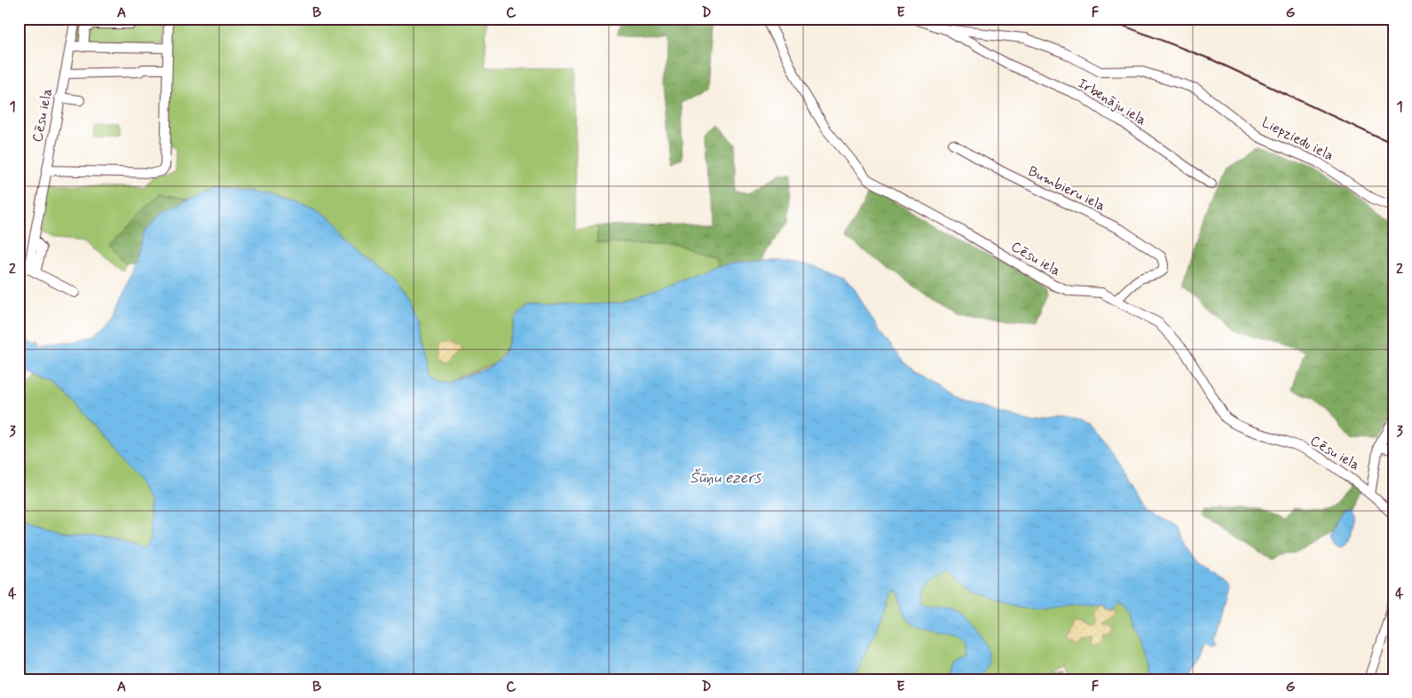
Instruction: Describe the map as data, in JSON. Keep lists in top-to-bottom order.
{
  "streets": {
    "street": [
      "Irbenāju iela",
      "Cēsu iela",
      "Liepziedu iela",
      "Bumbieru iela"
    ]
  },
  "crossings": [
    ["Irbenāju iela", "Liepziedu iela"],
    ["Cēsu iela", "Bumbieru iela"]
  ],
  "water": ["Šūņu ezers"],
  "grid": {
    "columns": [
      "A",
      "B",
      "C",
      "D",
      "E",
      "F",
      "G"
    ],
    "rows": [
      "1",
      "2",
      "3",
      "4"
    ]
  }
}
